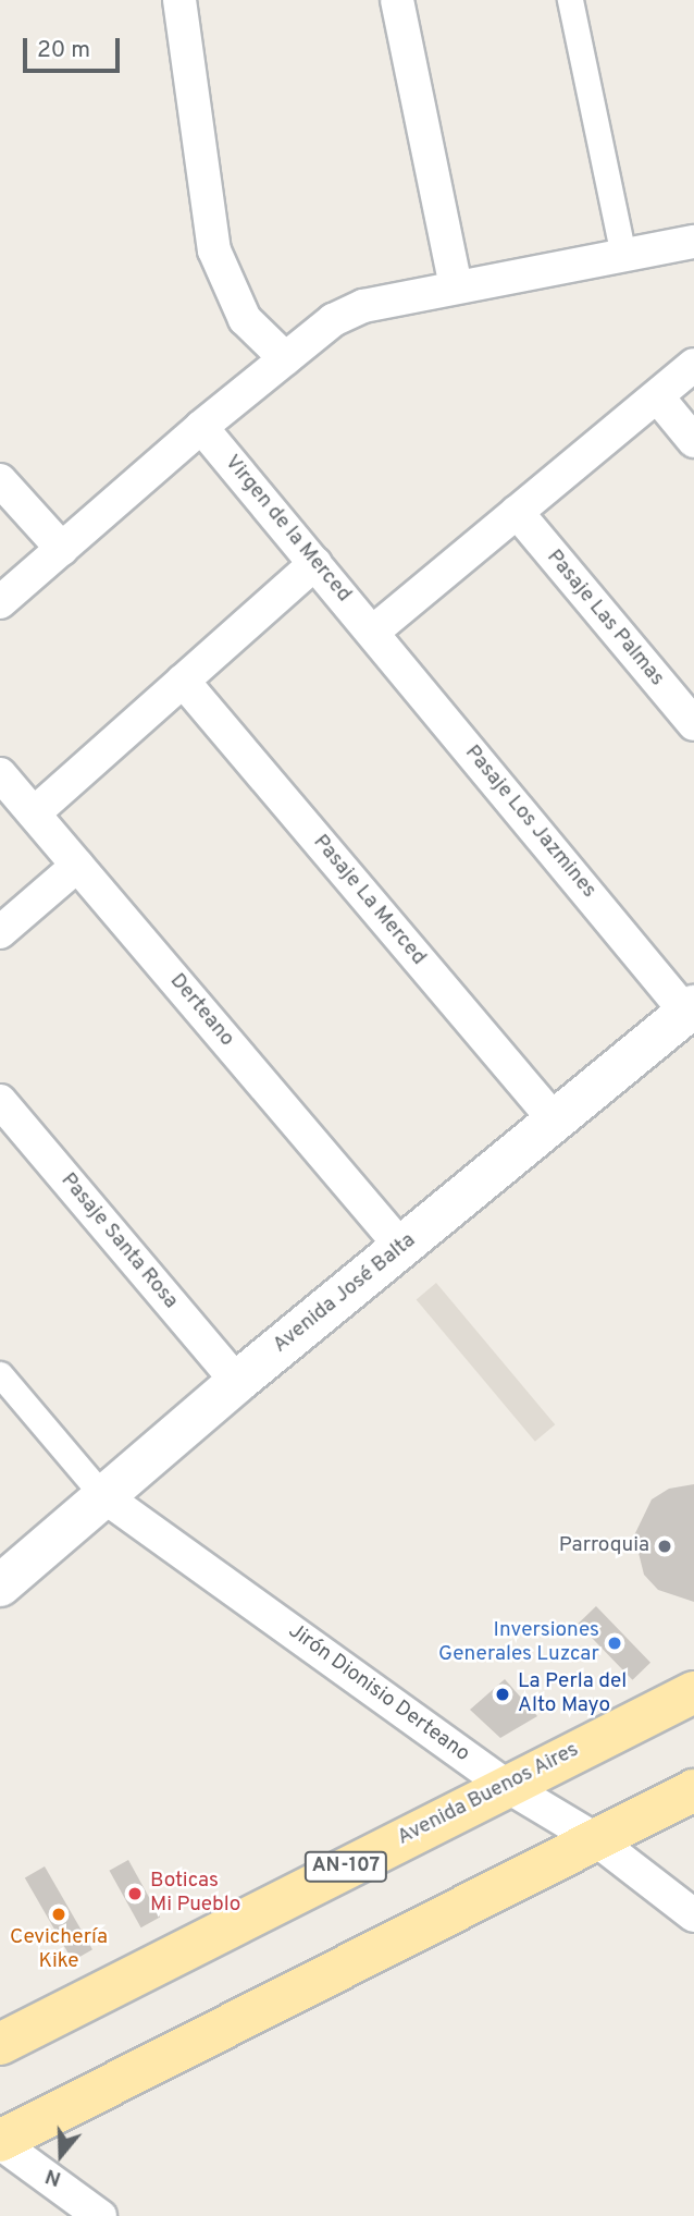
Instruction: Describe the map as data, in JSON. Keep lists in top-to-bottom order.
{
  "streets": {
    "main road": ["Avenida José Balta", "Avenida Buenos Aires", "AN-107"],
    "street": [
      "Virgen de la Merced",
      "Pasaje Las Palmas",
      "Pasaje Los Jazmines",
      "Pasaje La Merced",
      "Derteano",
      "Pasaje Santa Rosa",
      "Jirón Dionisio Derteano"
    ]
  },
  "crossings": [
    ["Virgen de la Merced", "Pasaje Los Jazmines"],
    ["Pasaje Los Jazmines", "Avenida José Balta"],
    ["Pasaje La Merced", "Avenida José Balta"],
    ["Derteano", "Avenida José Balta"],
    ["Pasaje Santa Rosa", "Avenida José Balta"],
    ["Avenida José Balta", "Jirón Dionisio Derteano"],
    ["Jirón Dionisio Derteano", "Avenida Buenos Aires"]
  ],
  "places": [
    "Parroquia",
    "Inversiones Generales Luzcar",
    "La Perla del Alto Mayo",
    "Boticas Mi Pueblo",
    "Cevichería Kike"
  ],
  "scale_bar": "20 m",
  "north": "bottom"
}
